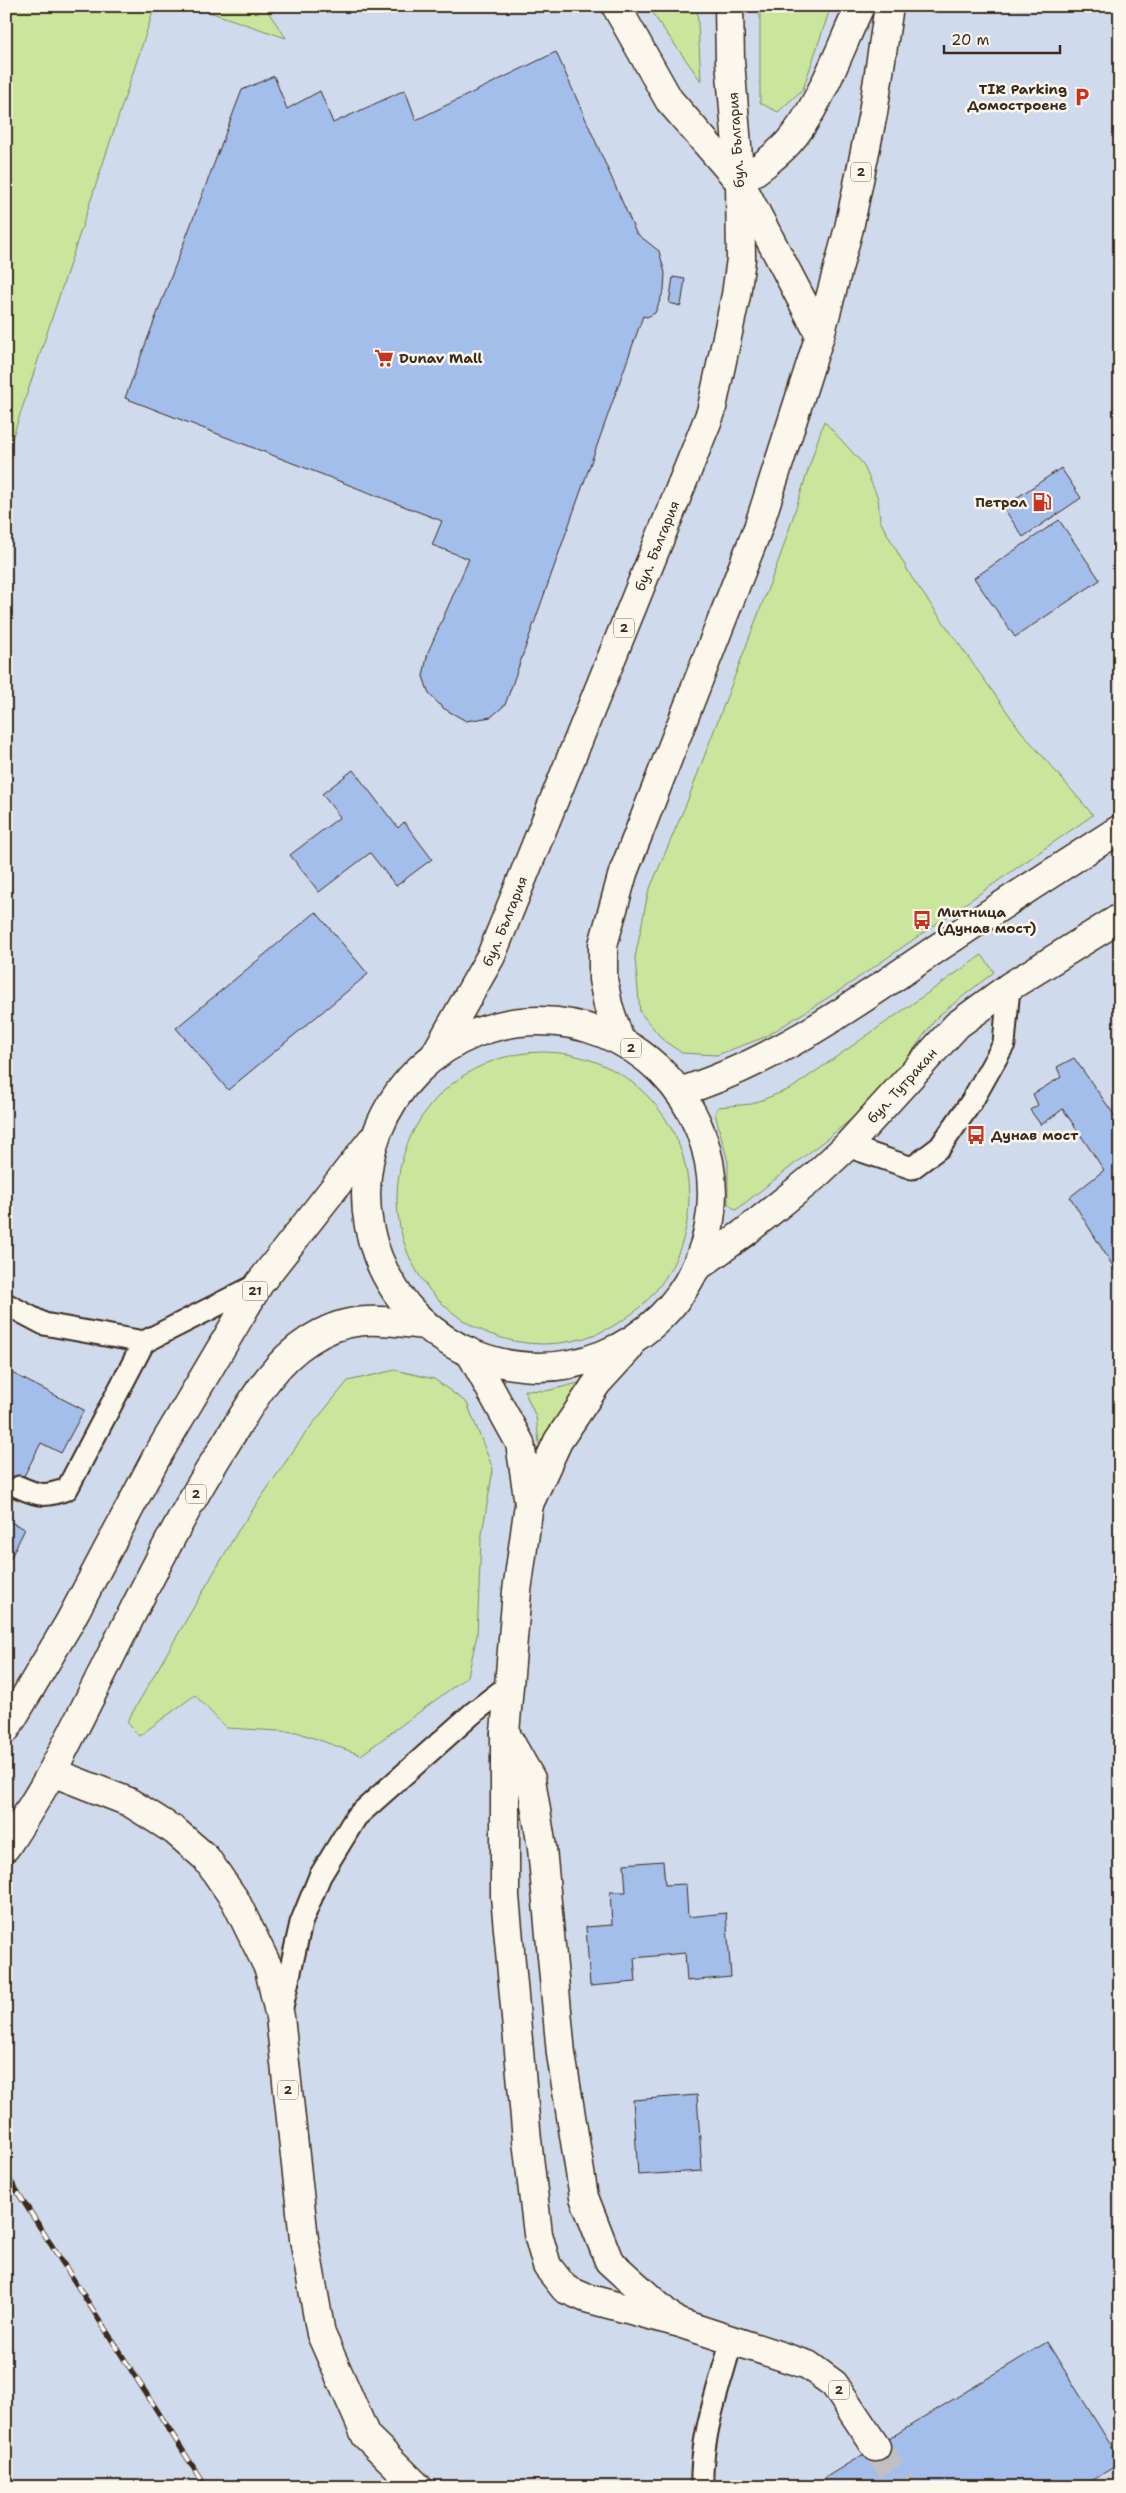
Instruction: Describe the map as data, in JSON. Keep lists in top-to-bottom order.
{
  "streets": {
    "main road": [
      "бул. България",
      "2",
      "бул. Тутракан",
      "21"
    ]
  },
  "crossings": [
    ["бул. България", "2"],
    ["2", "бул. Тутракан"],
    ["2", "21"]
  ],
  "places": {
    "parking": ["TIR Parking Домостроене"],
    "supermarket": ["Dunav Mall"],
    "fuel station": ["Петрол"],
    "bus stop": ["Митница (Дунав мост)", "Дунав мост"]
  },
  "scale_bar": "20 m"
}
